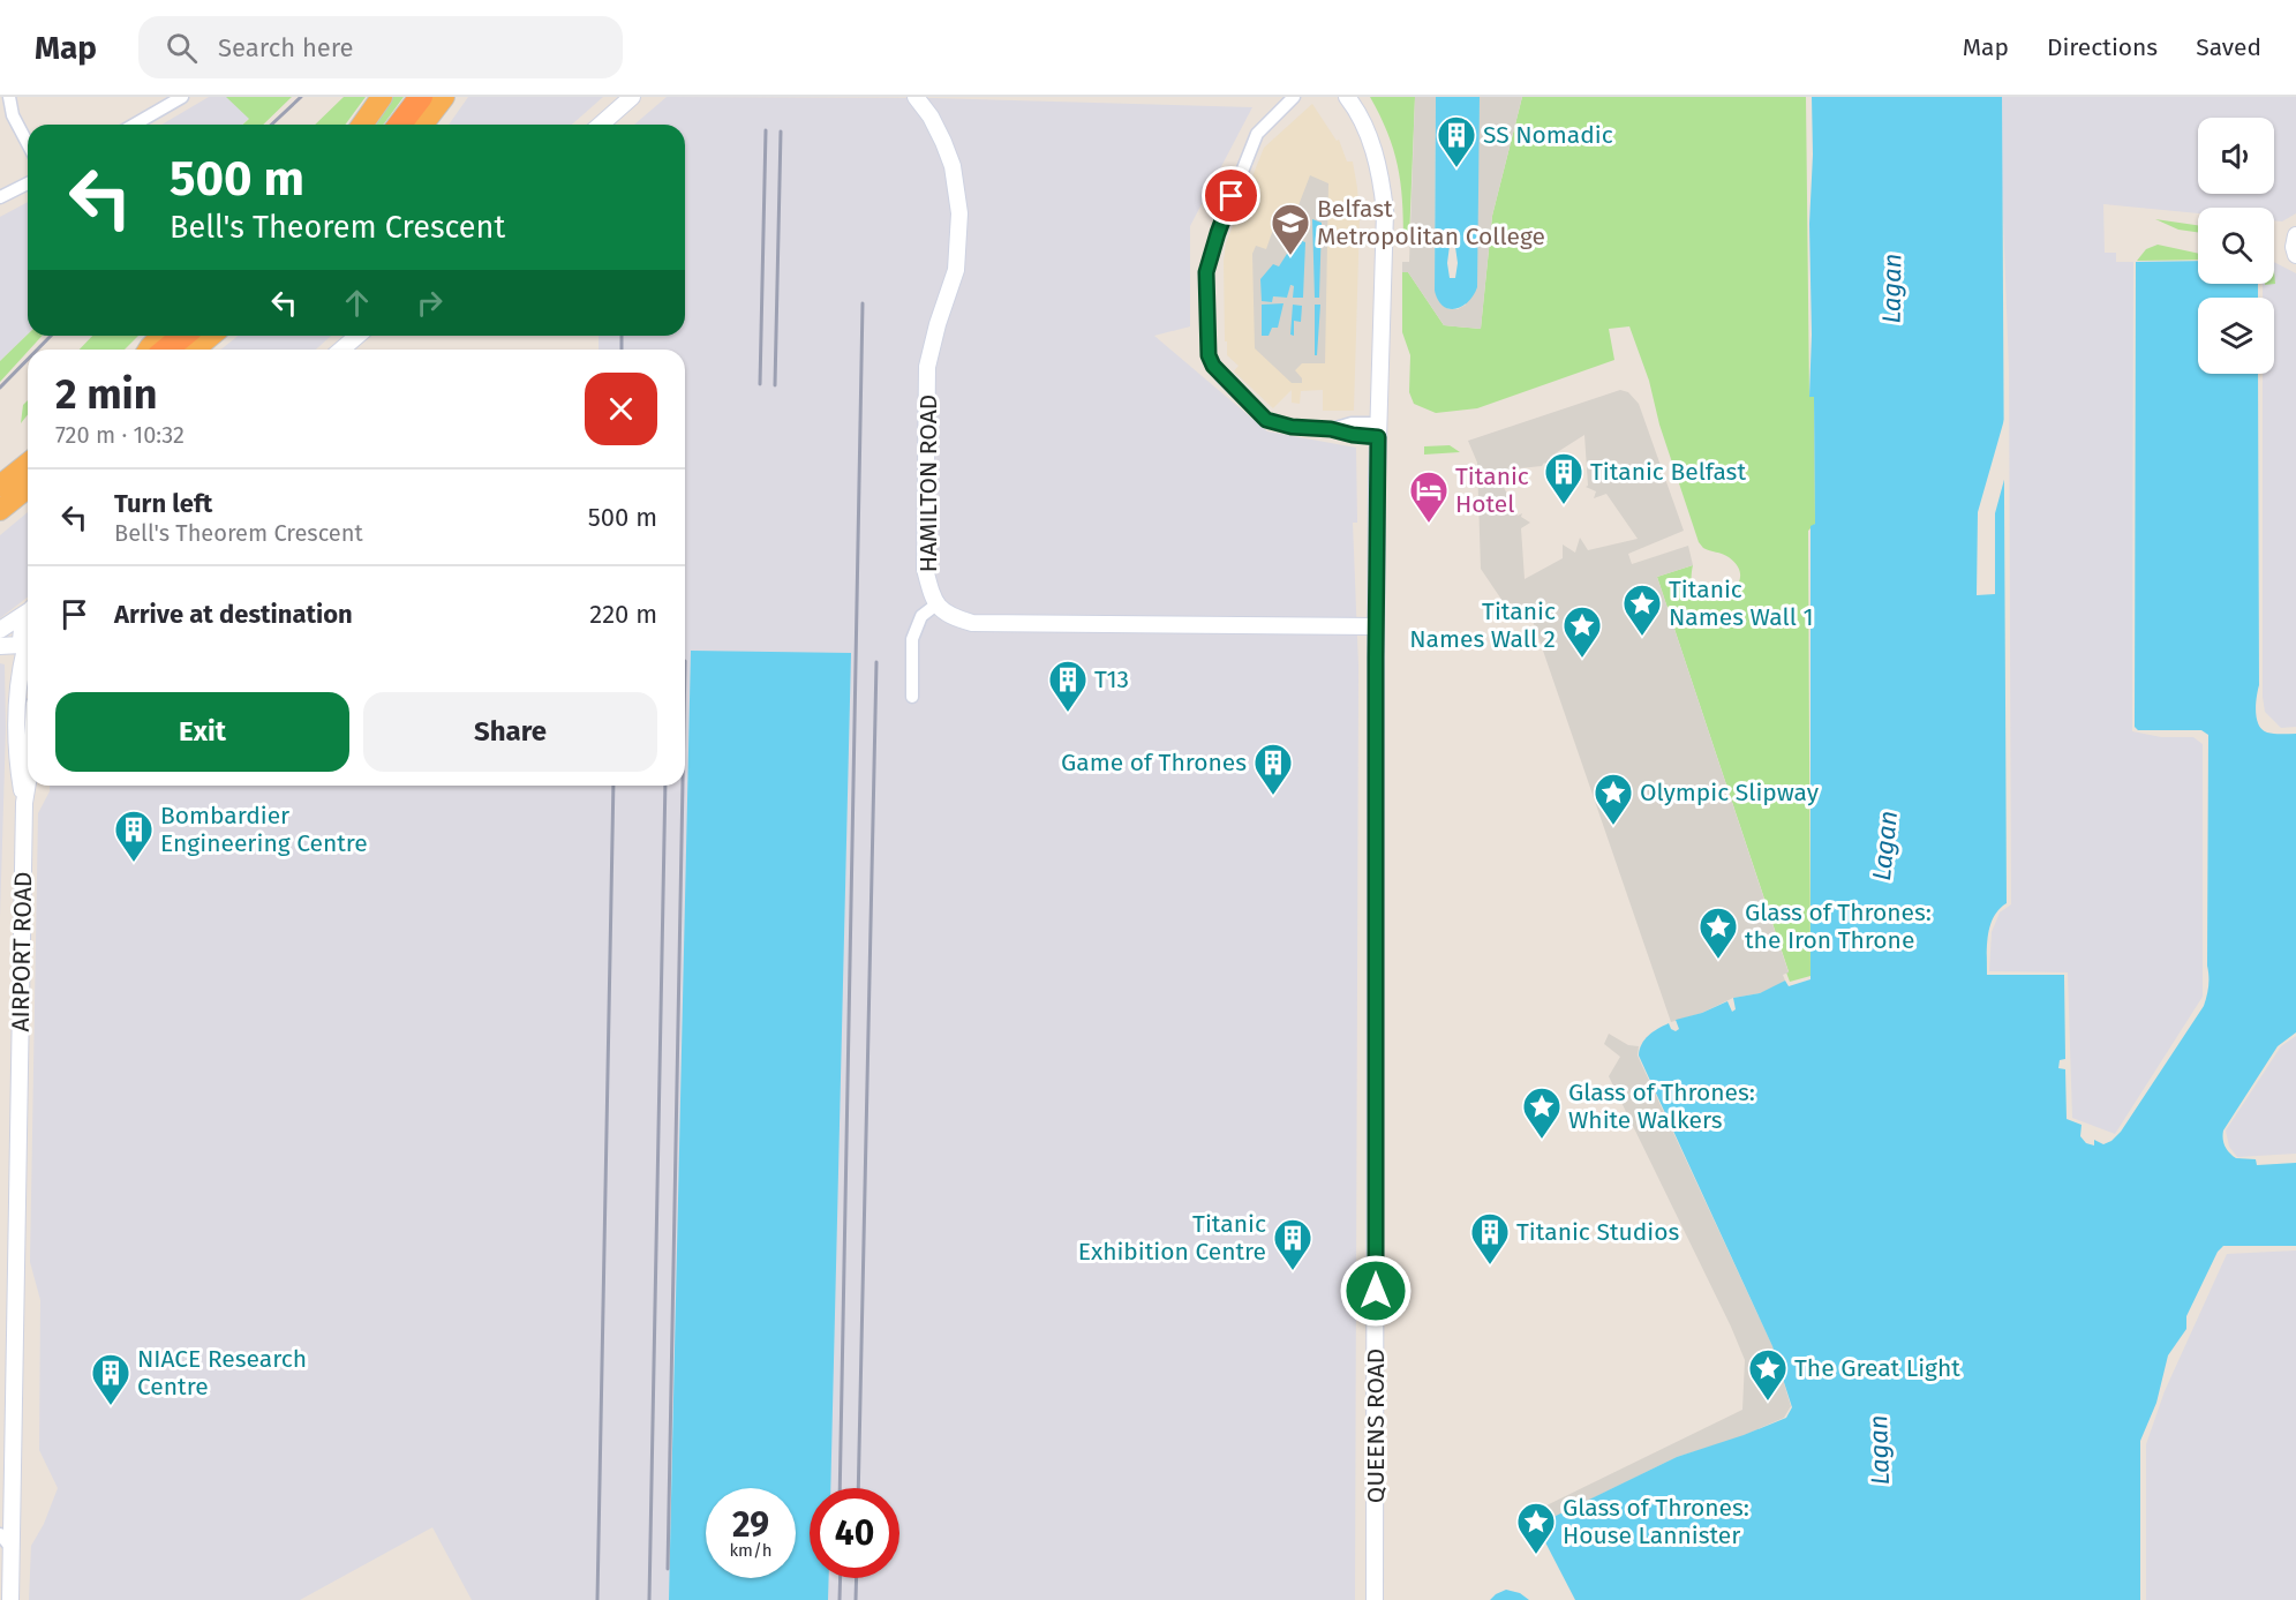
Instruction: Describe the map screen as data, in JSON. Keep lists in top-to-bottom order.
{
  "streets": {
    "street": ["HAMILTON ROAD", "AIRPORT ROAD", "QUEENS ROAD"]
  },
  "crossings": [
    ["HAMILTON ROAD", "QUEENS ROAD"]
  ],
  "water": ["Lagan"],
  "places": {
    "building": [
      "SS Nomadic",
      "Titanic Belfast",
      "T13",
      "Game of Thrones",
      "Bombardier Engineering Centre",
      "Titanic Studios",
      "Titanic Exhibition Centre",
      "NIACE Research Centre"
    ],
    "school or university": ["Belfast Metropolitan College"],
    "hotel": ["Titanic Hotel"],
    "place": [
      "Titanic Names Wall 1",
      "Titanic Names Wall 2",
      "Olympic Slipway",
      "Glass of Thrones: the Iron Throne",
      "Glass of Thrones: White Walkers",
      "The Great Light",
      "Glass of Thrones: House Lannister"
    ]
  },
  "page": {
    "header": "Map",
    "search": "Search here",
    "nav": ["Map", "Directions", "Saved"],
    "turn": ["500 m", "Bell's Theorem Crescent"],
    "heading": ["2 min", "720 m · 10:32"],
    "list": [
      {
        "name": "Turn left",
        "note": "Bell's Theorem Crescent",
        "value": "500 m"
      },
      {
        "name": "Arrive at destination",
        "value": "220 m"
      }
    ],
    "buttons": ["Exit", "Share"],
    "speed": "29 km/h",
    "limit": "40"
  }
}
